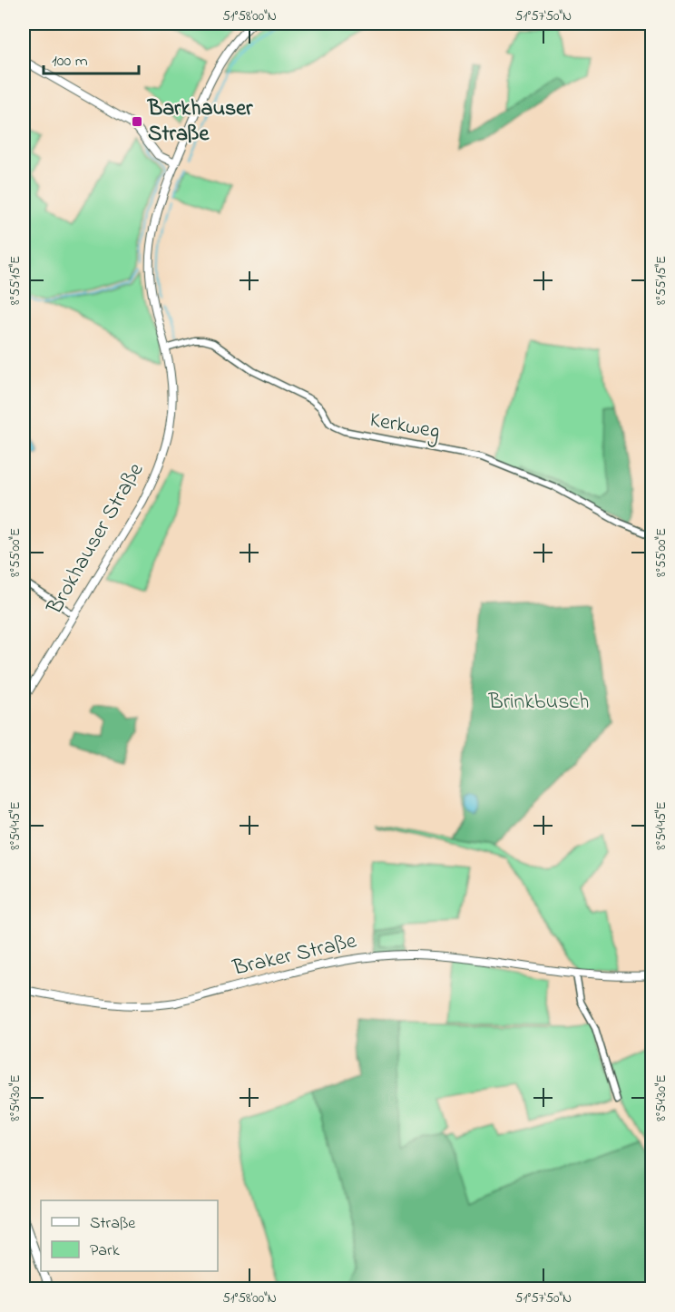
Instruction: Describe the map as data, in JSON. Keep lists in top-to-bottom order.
{
  "streets": {
    "street": ["Kerkweg", "Brokhauser Straße", "Braker Straße"]
  },
  "crossings": [
    ["Kerkweg", "Brokhauser Straße"]
  ],
  "parks": ["Brinkbusch"],
  "places": {
    "transit": ["Barkhauser Straße"]
  },
  "legend": ["Straße", "Park"],
  "scale_bar": "100 m",
  "coordinates": [
    "51°58'00\"N",
    "51°57'50\"N",
    "8°55'15\"E",
    "8°55'00\"E",
    "8°54'45\"E",
    "8°54'30\"E"
  ]
}
